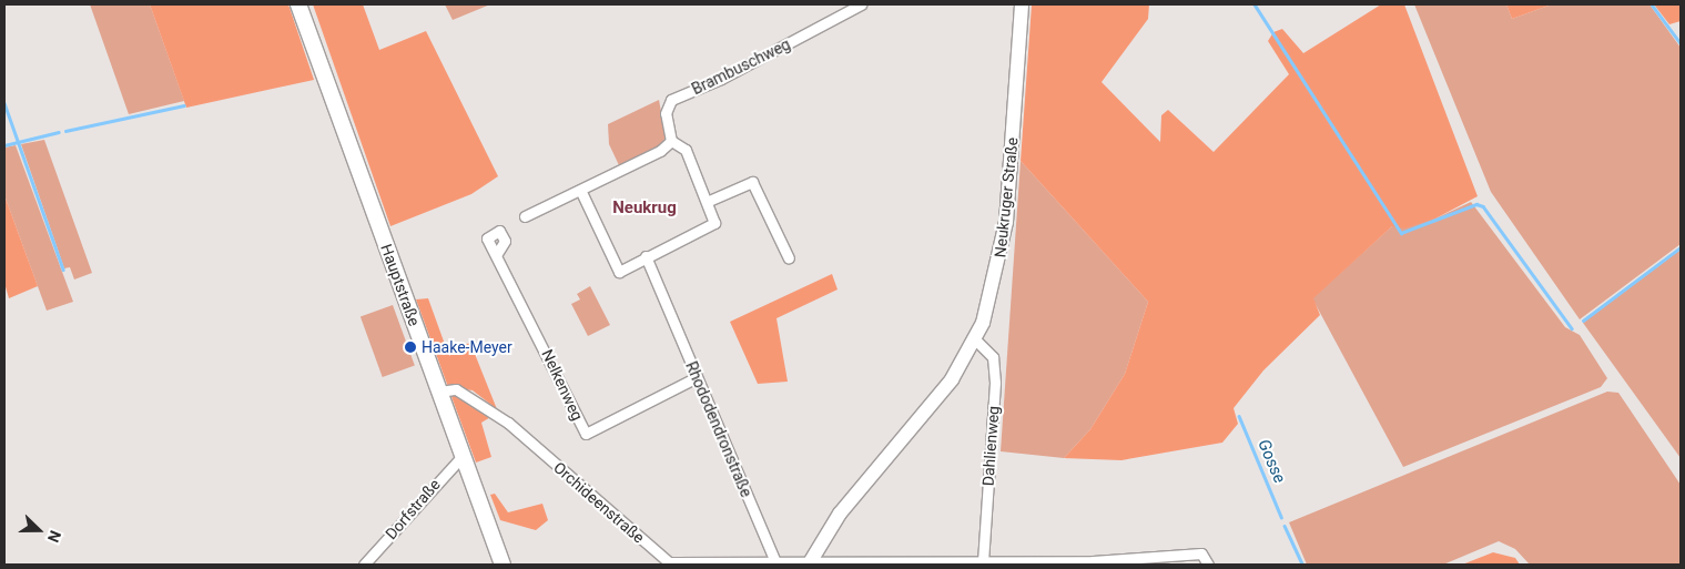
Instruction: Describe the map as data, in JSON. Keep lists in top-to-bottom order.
{
  "streets": {
    "main road": ["Hauptstraße"],
    "street": [
      "Brambuschweg",
      "Neukruger Straße",
      "Nelkenweg",
      "Rhododendronstraße",
      "Dahlienweg",
      "Orchideenstraße",
      "Dorfstraße"
    ]
  },
  "crossings": [
    ["Neukruger Straße", "Dahlienweg"],
    ["Neukruger Straße", "Orchideenstraße"],
    ["Hauptstraße", "Orchideenstraße"],
    ["Hauptstraße", "Dorfstraße"],
    ["Nelkenweg", "Rhododendronstraße"],
    ["Rhododendronstraße", "Orchideenstraße"],
    ["Dahlienweg", "Orchideenstraße"]
  ],
  "districts": ["Neukrug"],
  "water": ["Gosse"],
  "places": ["Haake-Meyer"],
  "north": "right"
}
